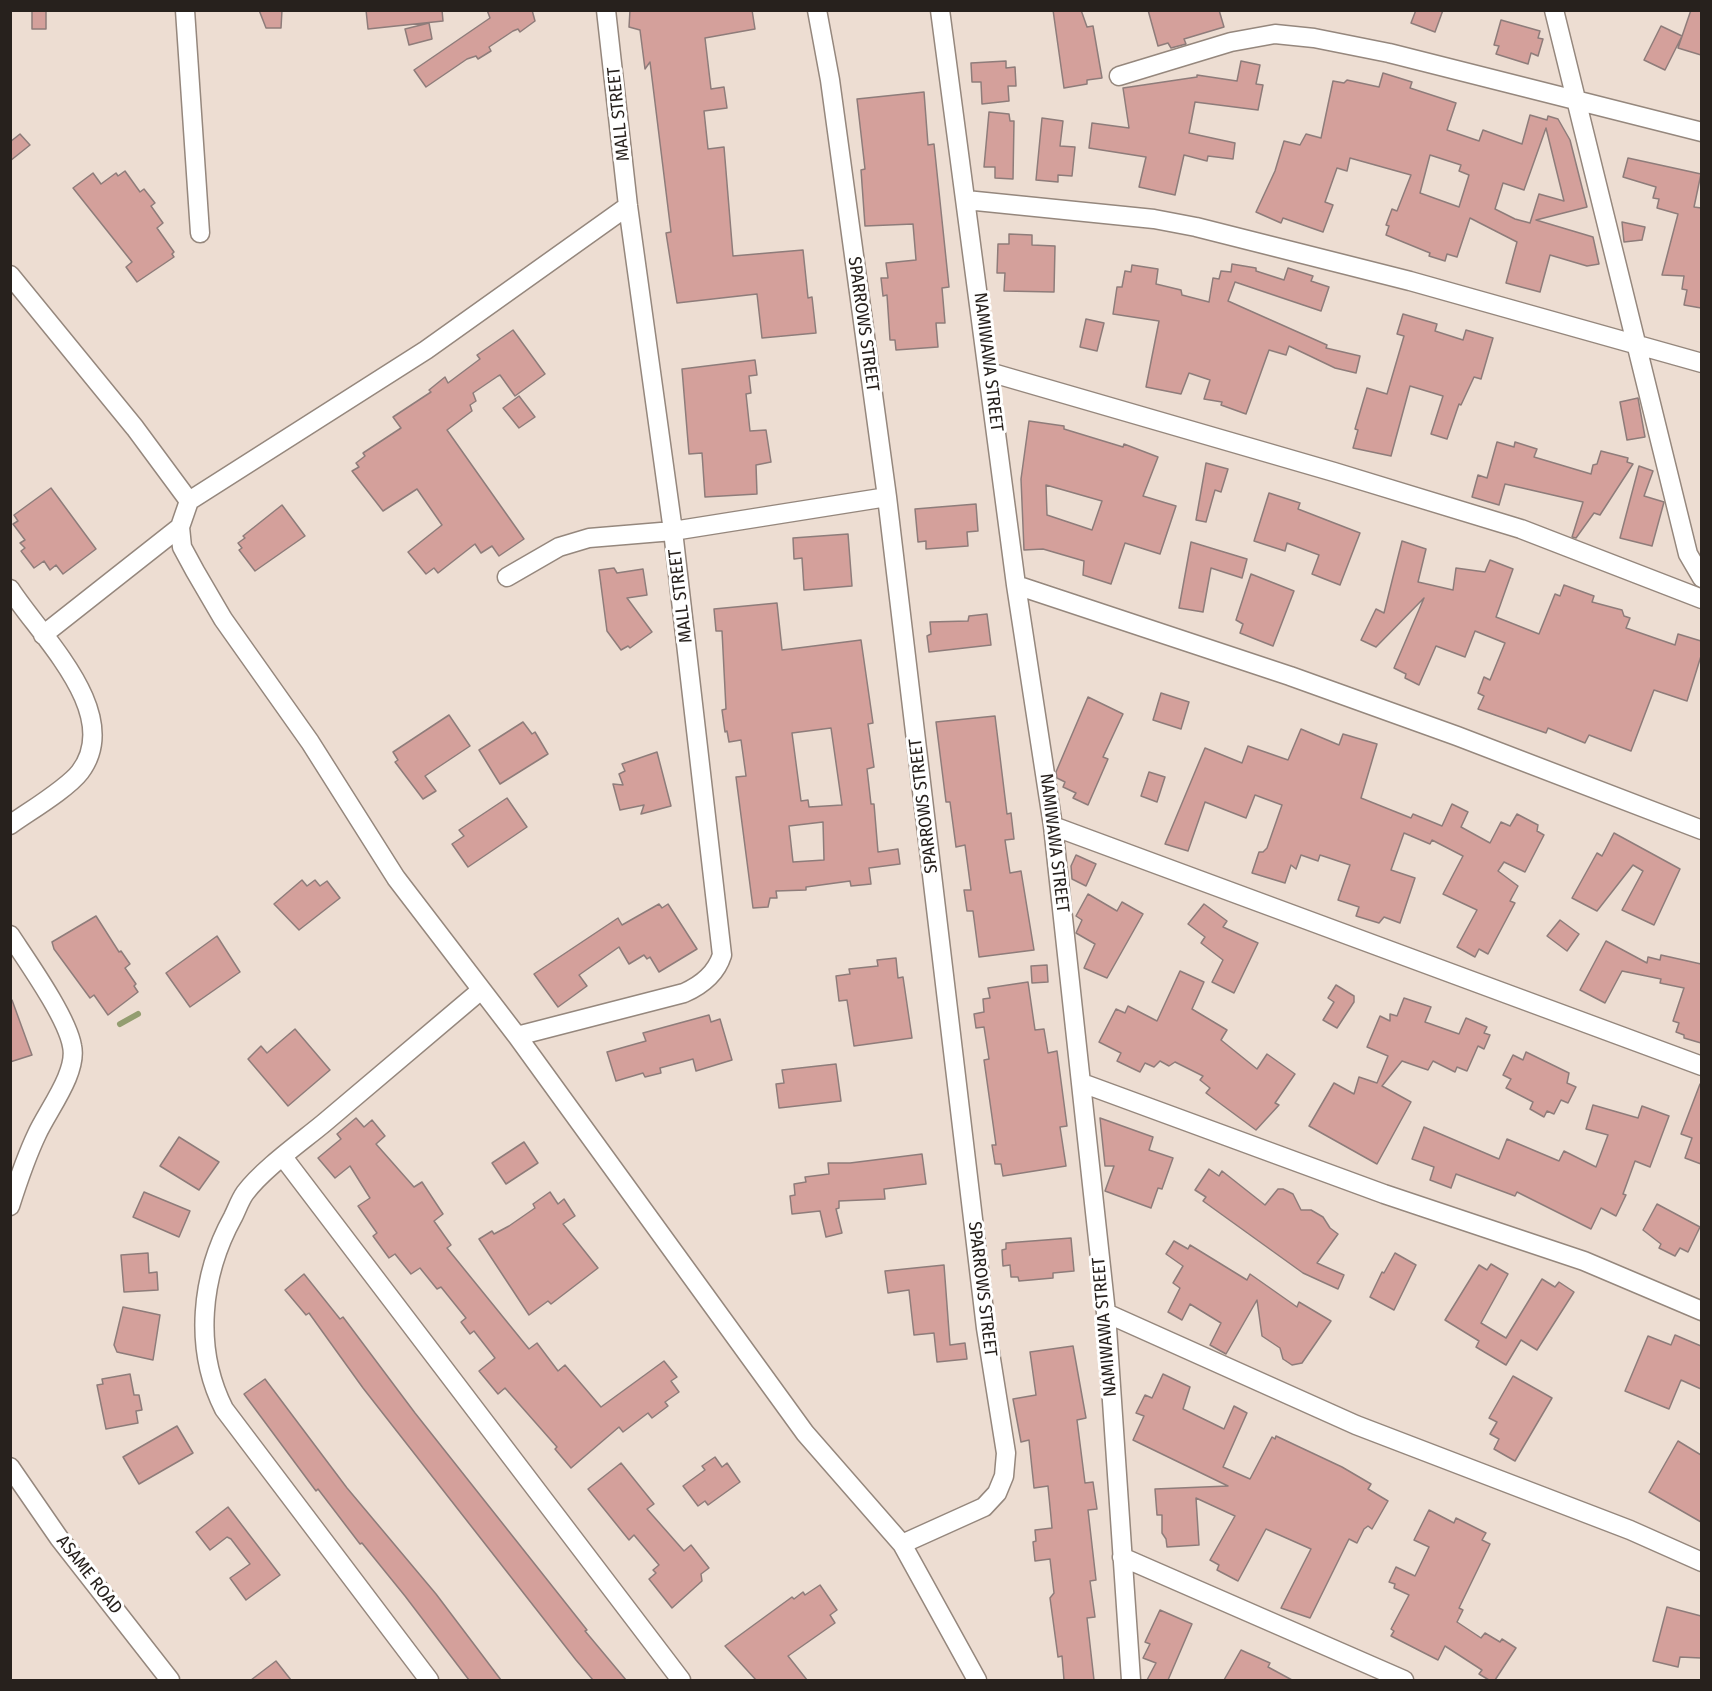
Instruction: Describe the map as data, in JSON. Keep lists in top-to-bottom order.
{
  "streets": {
    "street": [
      "MALL STREET",
      "SPARROWS STREET",
      "NAMIWAWA STREET",
      "ASAME ROAD"
    ]
  }
}
